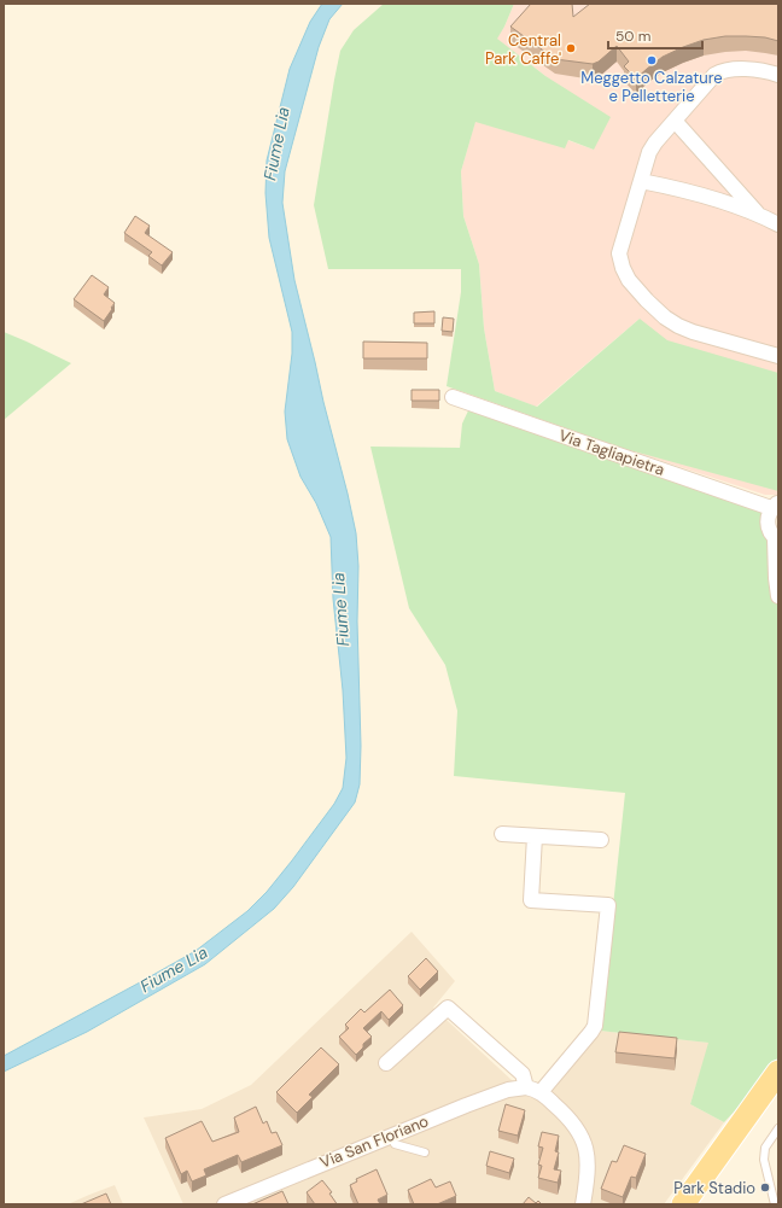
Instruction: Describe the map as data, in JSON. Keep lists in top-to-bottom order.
{
  "streets": {
    "street": ["Via Tagliapietra", "Via San Floriano"]
  },
  "water": ["Fiume Lia"],
  "places": ["Central Park Caffe'", "Meggetto Calzature e Pelletterie", "Park Stadio"],
  "scale_bar": "50 m"
}
